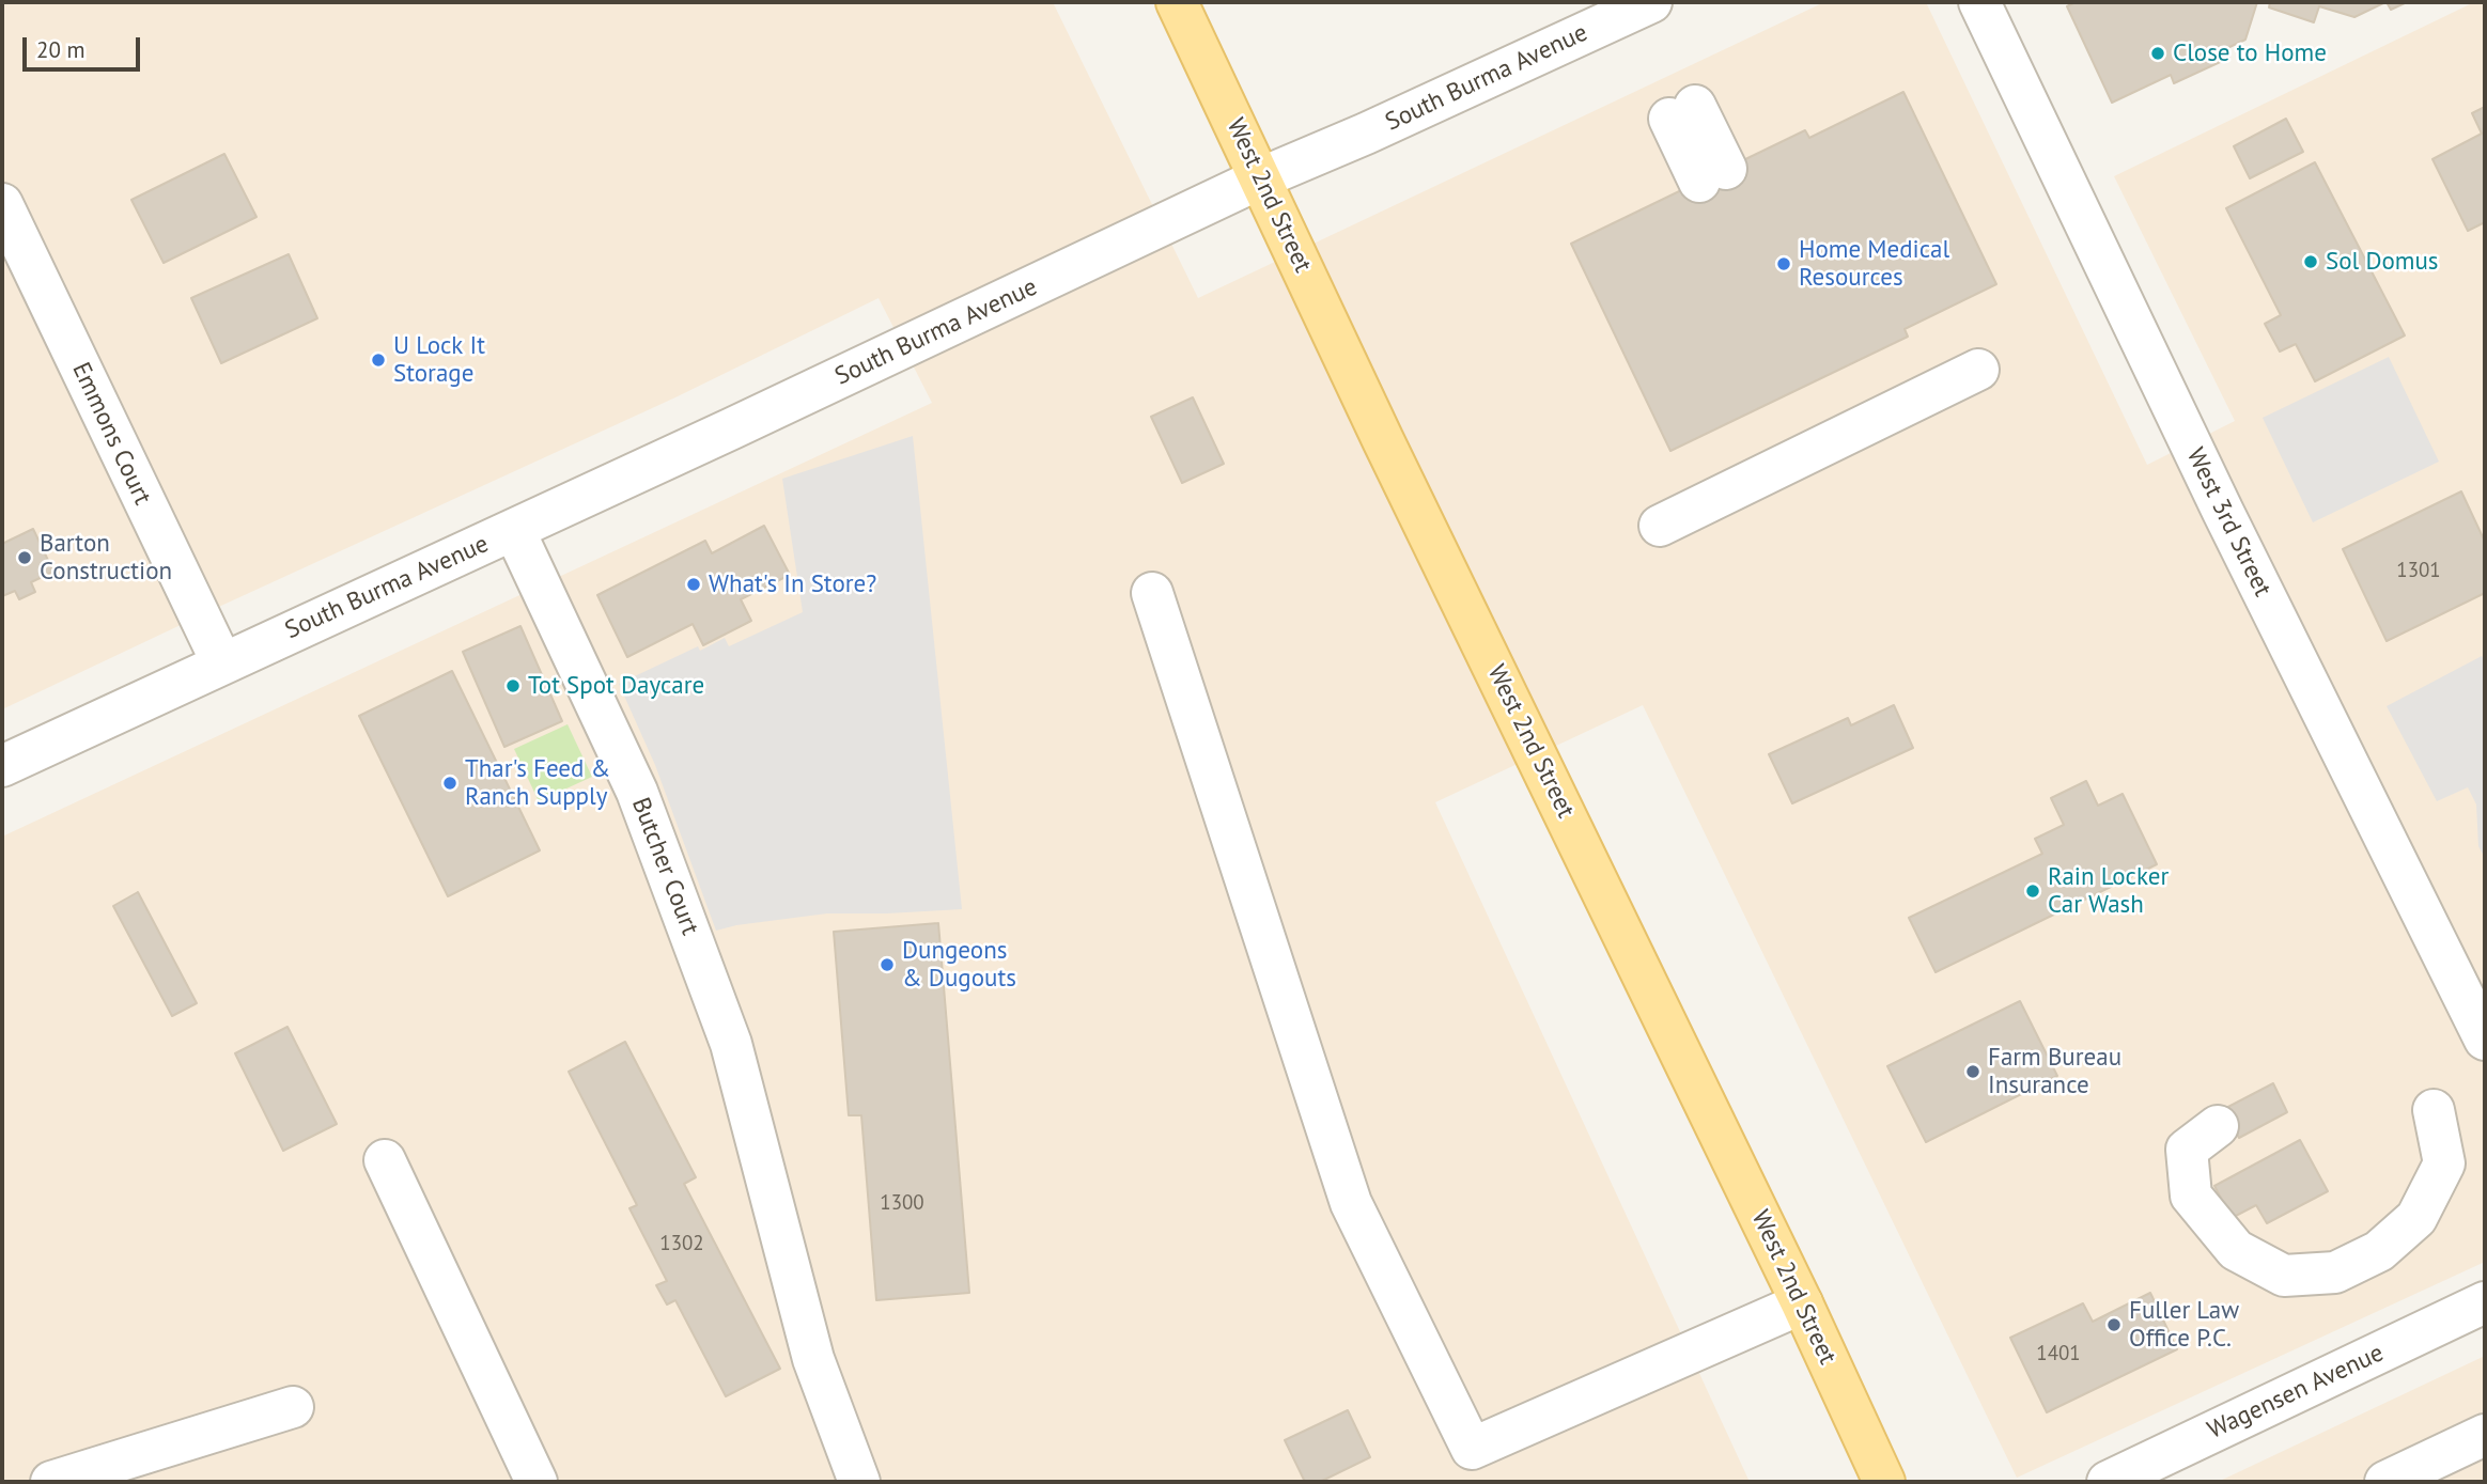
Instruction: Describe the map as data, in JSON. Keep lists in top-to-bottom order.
{
  "streets": {
    "main road": ["West 2nd Street"],
    "street": [
      "South Burma Avenue",
      "Emmons Court",
      "West 3rd Street",
      "Butcher Court",
      "Wagensen Avenue"
    ]
  },
  "crossings": [
    ["South Burma Avenue", "West 2nd Street"],
    ["South Burma Avenue", "Emmons Court"],
    ["South Burma Avenue", "Butcher Court"]
  ],
  "places": [
    "Close to Home",
    "Sol Domus",
    "Home Medical Resources",
    "U Lock It Storage",
    "Barton Construction",
    "What's In Store?",
    "Tot Spot Daycare",
    "Thar's Feed & Ranch Supply",
    "Rain Locker Car Wash",
    "Dungeons & Dugouts",
    "Farm Bureau Insurance",
    "Fuller Law Office P.C."
  ],
  "house_numbers": [
    "1301",
    "1300",
    "1302",
    "1401"
  ],
  "scale_bar": "20 m"
}
